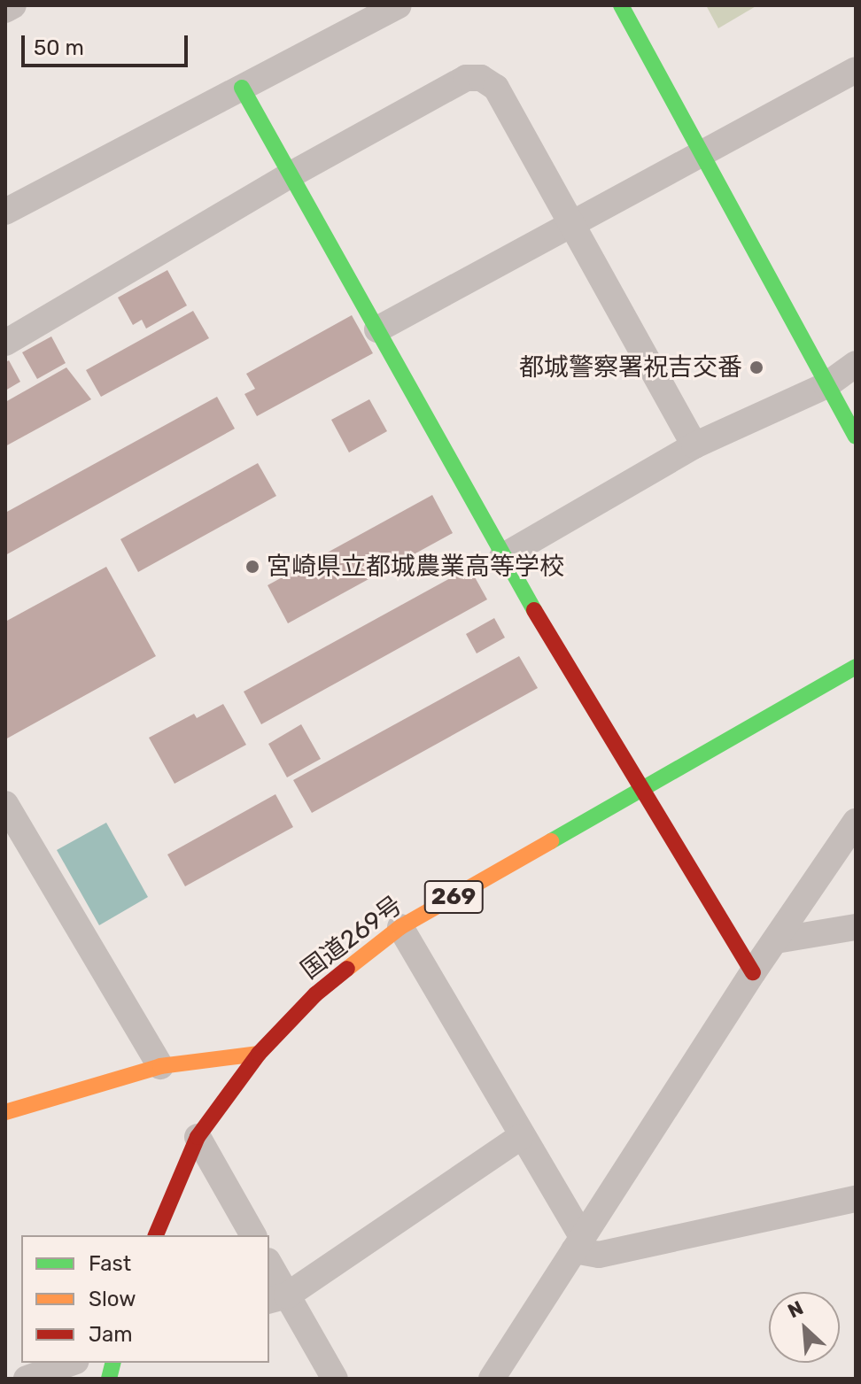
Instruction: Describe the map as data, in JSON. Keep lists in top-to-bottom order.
{
  "streets": {
    "main road": ["269", "国道269号"]
  },
  "places": ["都城警察署祝吉交番", "宮崎県立都城農業高等学校"],
  "legend": ["Fast", "Slow", "Jam"],
  "scale_bar": "50 m",
  "north": "top left"
}
